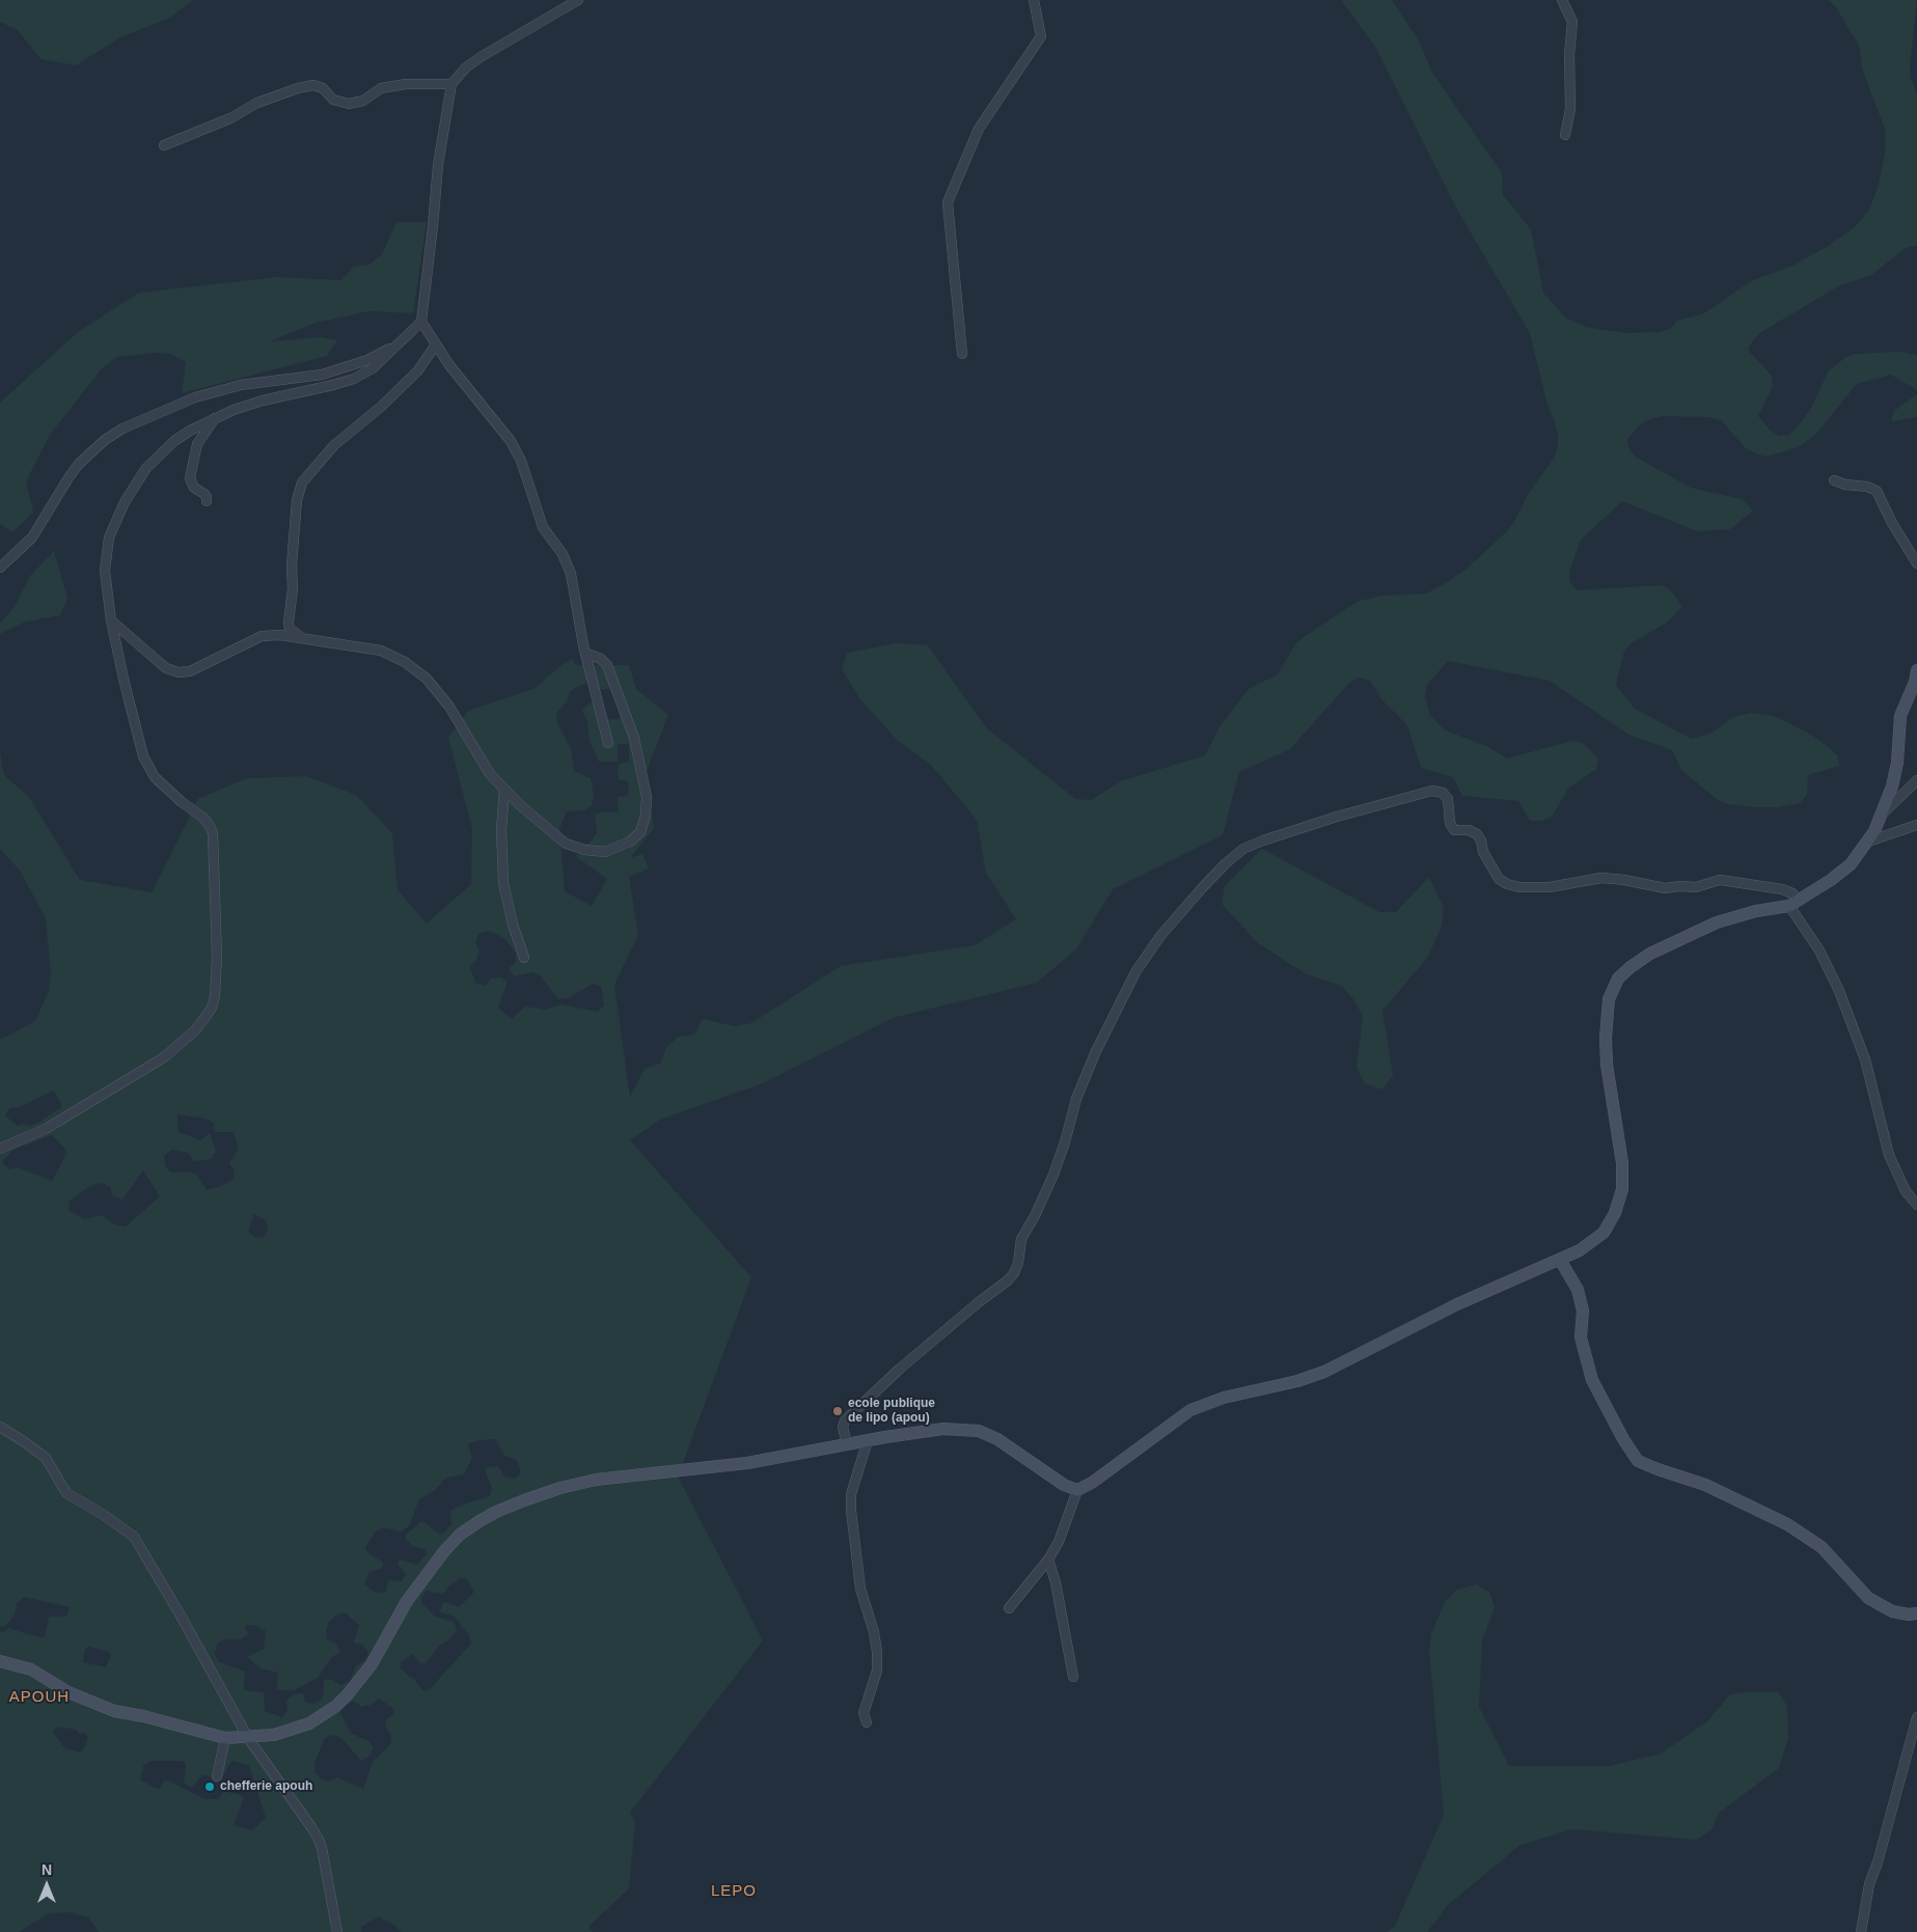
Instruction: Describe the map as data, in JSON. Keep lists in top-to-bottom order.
{
  "districts": ["APOUH", "LEPO"],
  "places": ["ecole publique de lipo (apou)", "chefferie apouh"],
  "north": "top"
}
